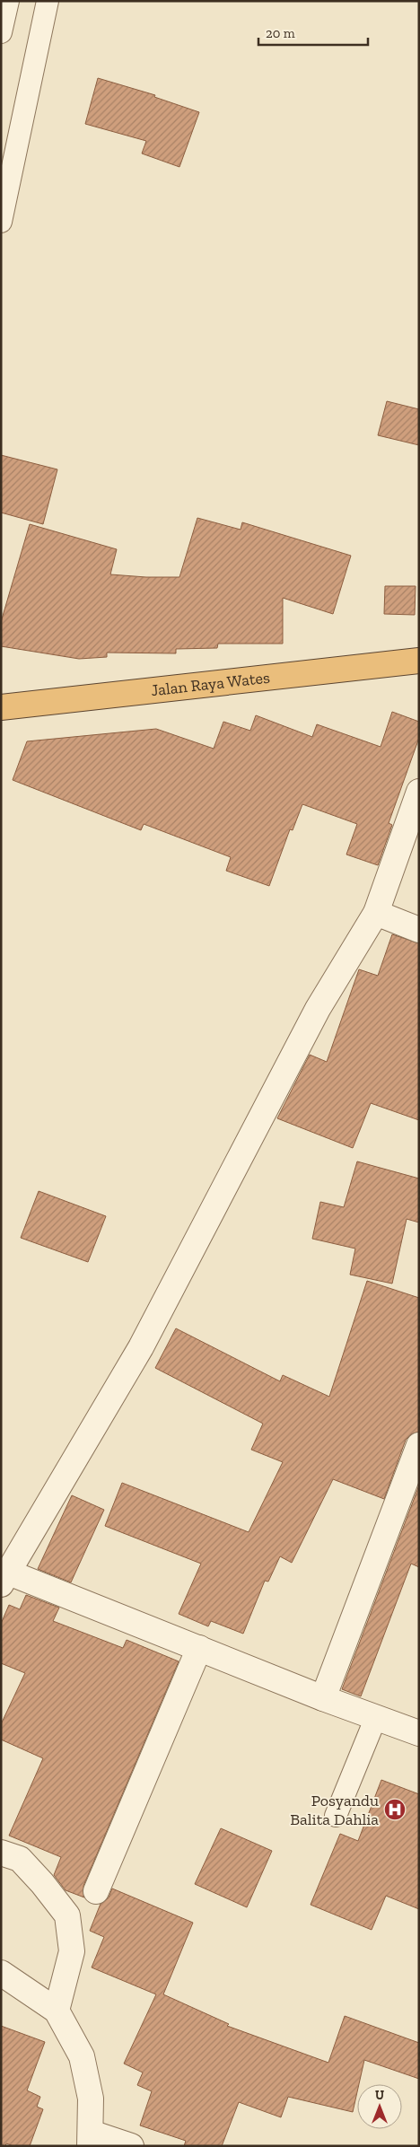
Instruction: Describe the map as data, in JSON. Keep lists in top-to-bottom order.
{
  "streets": {
    "highway": ["Jalan Raya Wates"]
  },
  "places": {
    "hospital": ["Posyandu Balita Dahlia"]
  },
  "scale_bar": "20 m",
  "north": "top"
}
